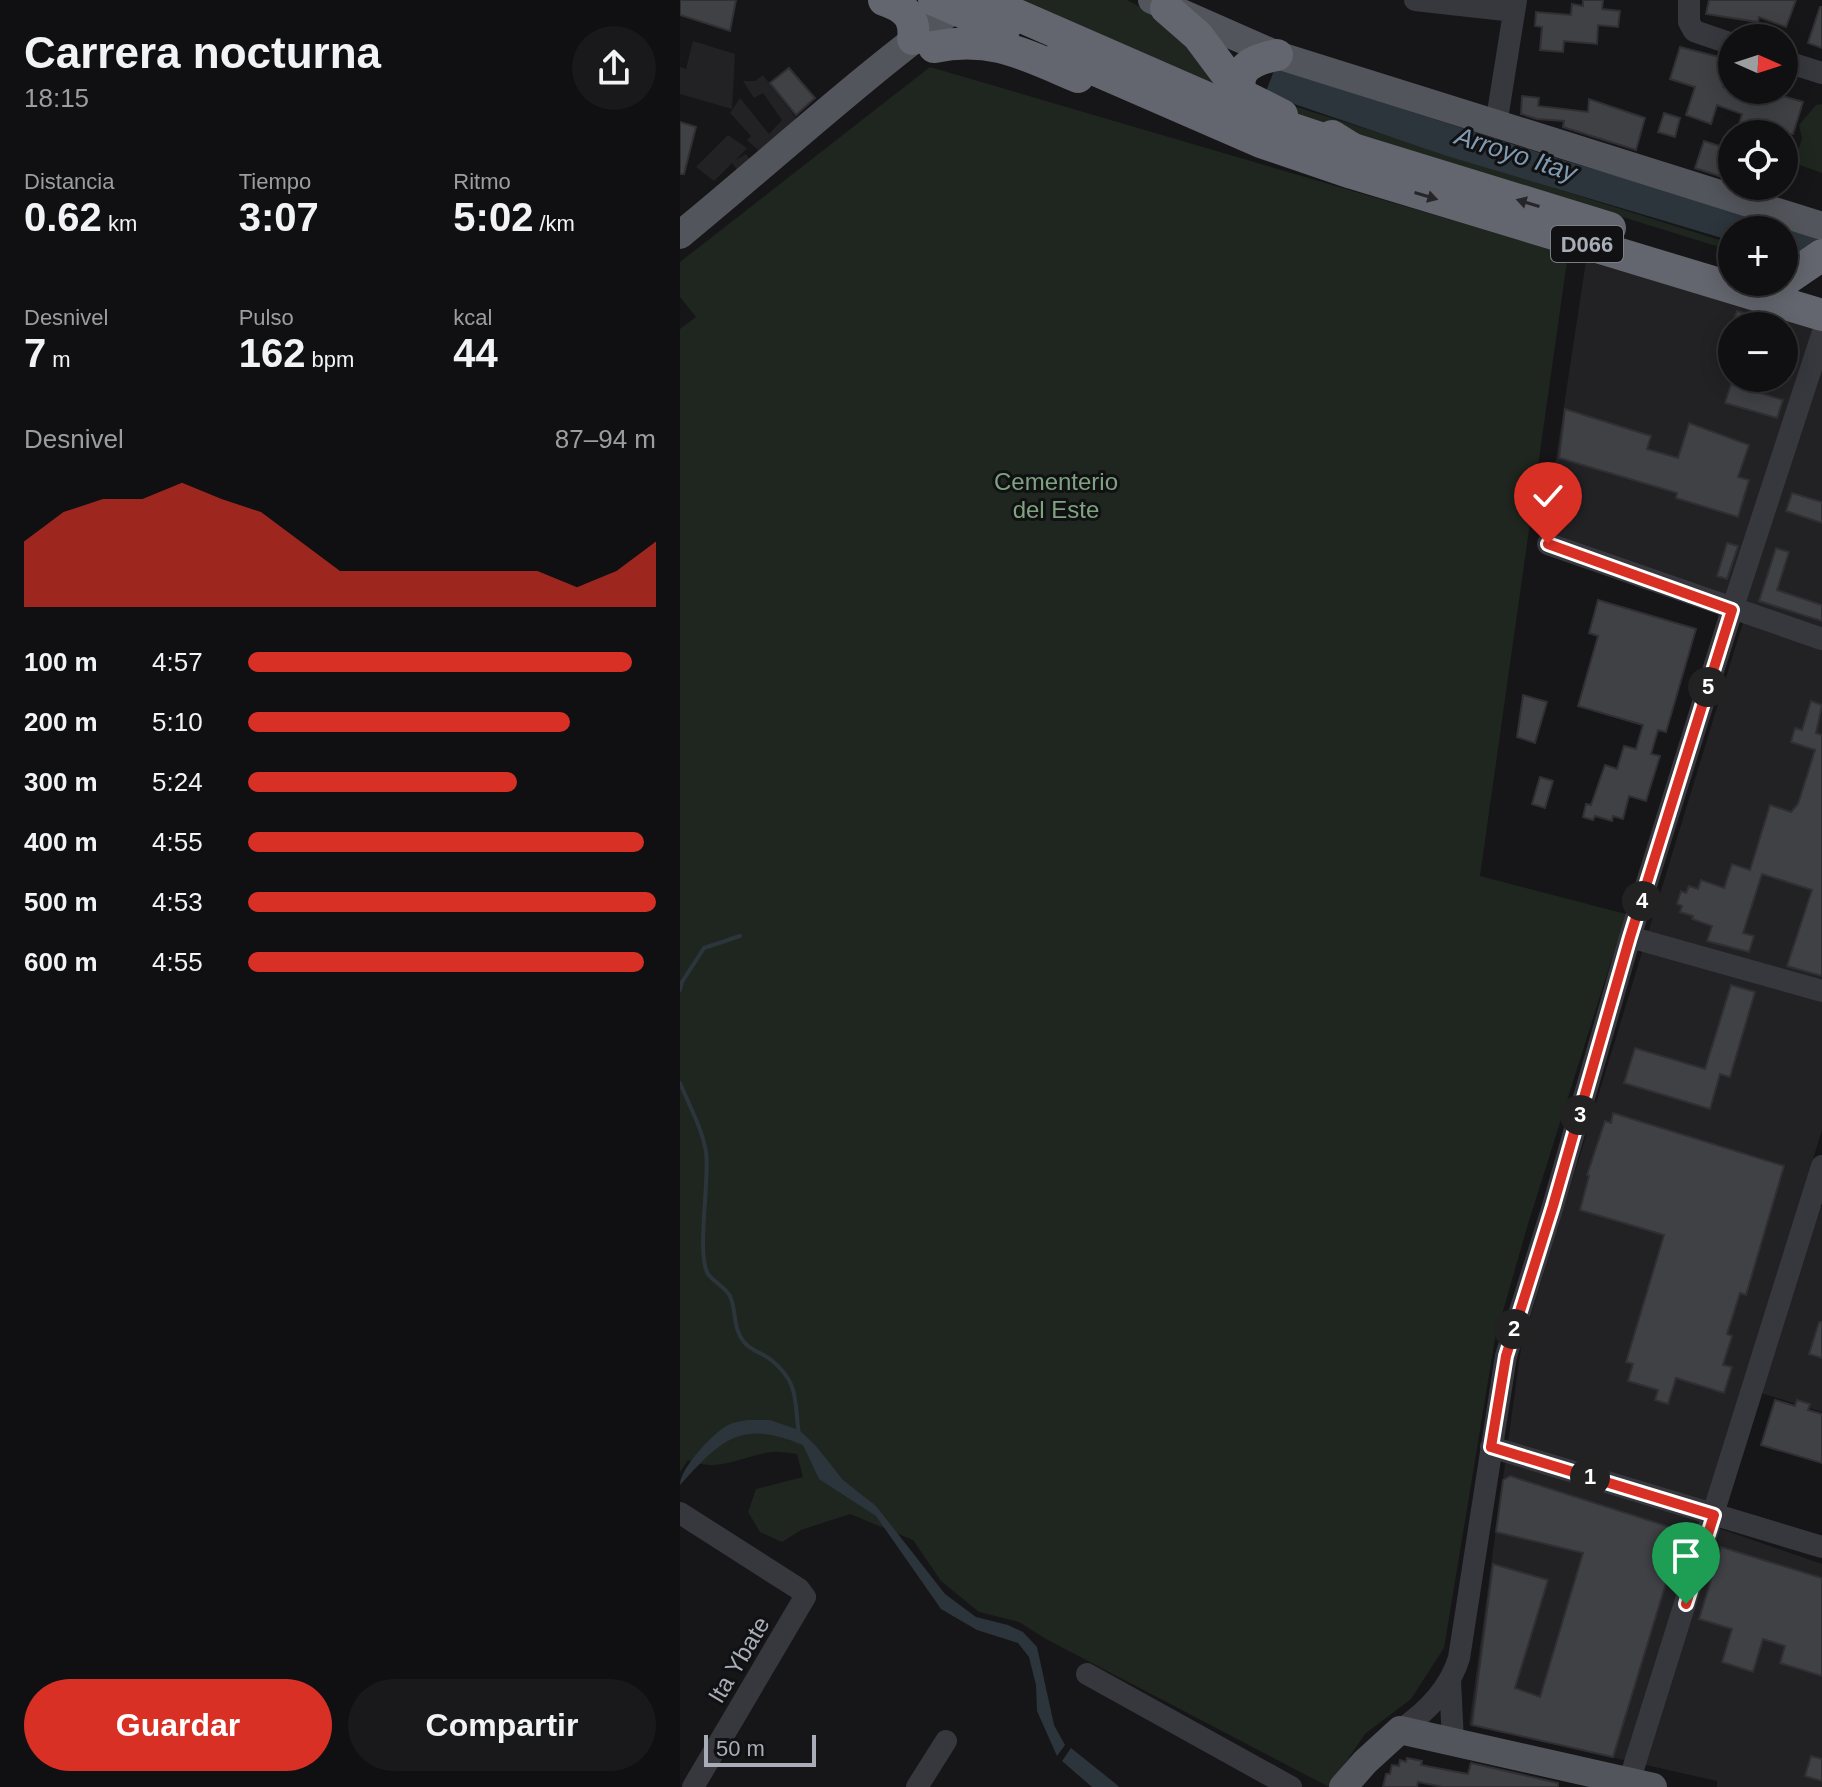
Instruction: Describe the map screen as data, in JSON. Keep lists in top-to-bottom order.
{
  "streets": {
    "highway": ["D066"],
    "street": ["Ita Ybate"]
  },
  "water": ["Arroyo Itay"],
  "parks": ["Cementerio del Este"],
  "scale_bar": "50 m",
  "north": "right",
  "page": {
    "heading": ["Carrera nocturna", "18:15"],
    "map_buttons": ["+", "−"],
    "stats": [
      ["Distancia", "0.62 km"],
      ["Tiempo", "3:07"],
      ["Ritmo", "5:02 /km"],
      ["Desnivel", "7 m"],
      ["Pulso", "162 bpm"],
      ["kcal", "44"]
    ],
    "chart": ["Desnivel", "87–94 m"],
    "list": [
      {
        "name": "100 m",
        "note": "4:57"
      },
      {
        "name": "200 m",
        "note": "5:10"
      },
      {
        "name": "300 m",
        "note": "5:24"
      },
      {
        "name": "400 m",
        "note": "4:55"
      },
      {
        "name": "500 m",
        "note": "4:53"
      },
      {
        "name": "600 m",
        "note": "4:55"
      }
    ],
    "pins": [
      "5",
      "4",
      "3",
      "2",
      "1"
    ],
    "buttons": ["Guardar", "Compartir"],
    "scale": "50 m"
  }
}
